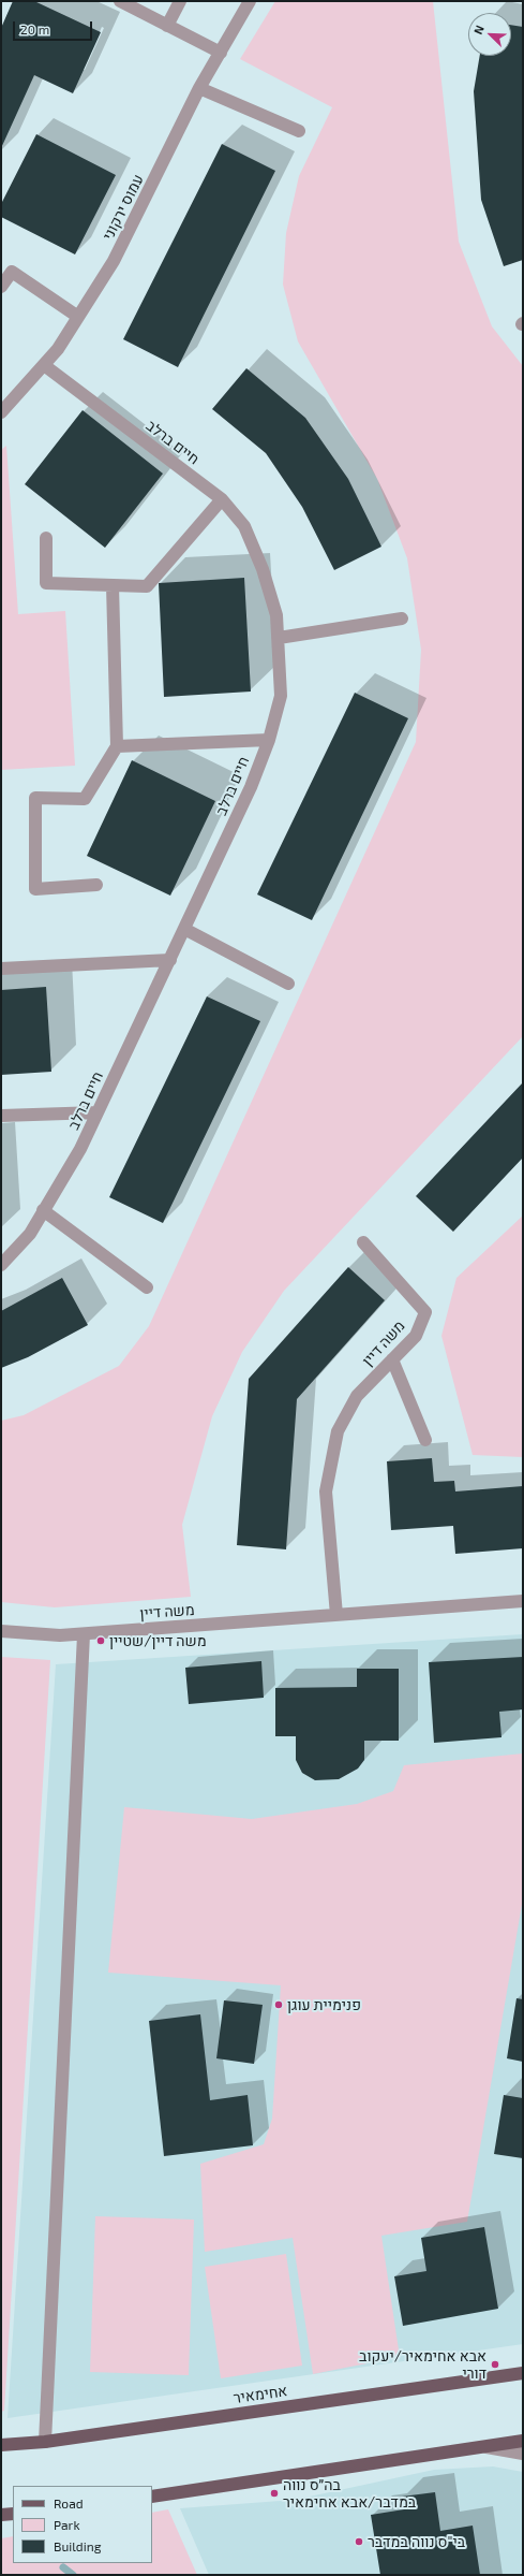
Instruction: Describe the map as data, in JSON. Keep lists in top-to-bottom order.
{
  "streets": {
    "main road": ["אחימאיר"],
    "street": ["עמוס ירקוני", "חיים ברלב", "משה דיין"]
  },
  "crossings": [
    ["עמוס ירקוני", "חיים ברלב"]
  ],
  "places": [
    "משה דיין/שטיין",
    "פנימיית עוגן",
    "אבא אחימאיר/יעקוב דורי",
    "בה״ס נווה במדבר/אבא אחימאיר",
    "בי\"ס נווה במדבר"
  ],
  "legend": ["Road", "Park", "Building"],
  "scale_bar": "20 m",
  "north": "top left"
}
